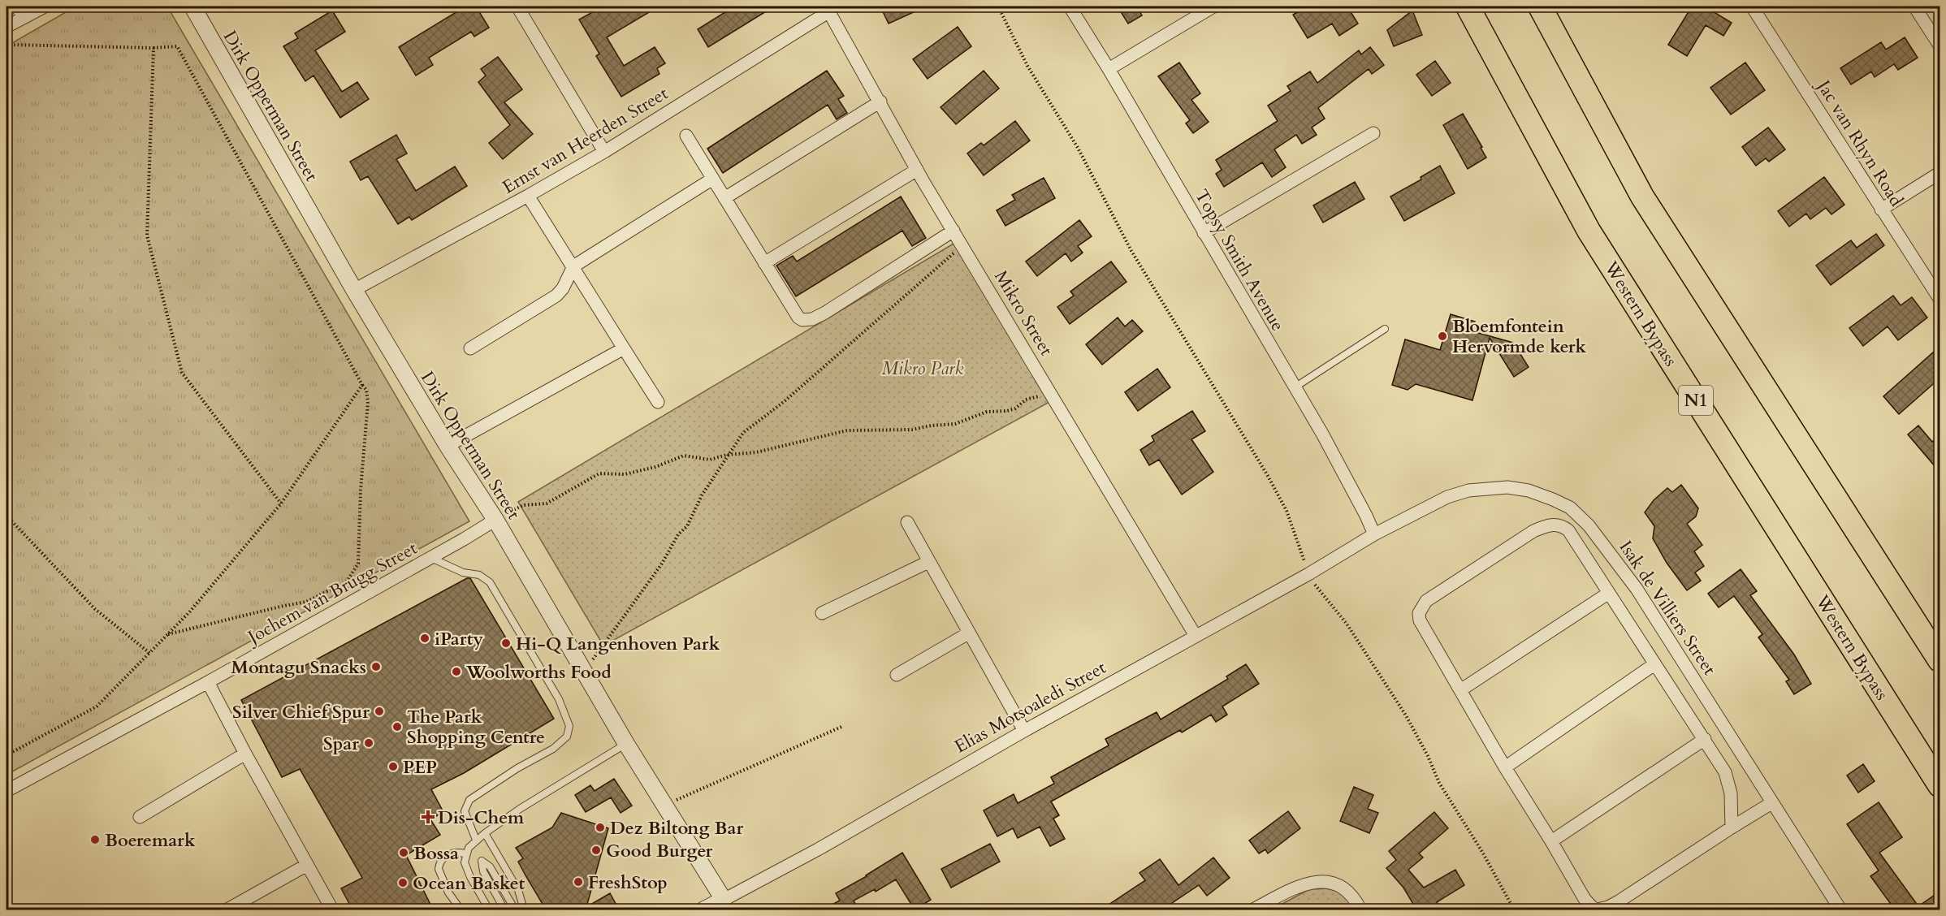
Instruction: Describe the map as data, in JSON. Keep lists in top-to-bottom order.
{
  "streets": {
    "highway": ["Western Bypass", "N1"],
    "street": [
      "Dirk Opperman Street",
      "Ernst van Heerden Street",
      "Jac van Rhyn Road",
      "Topsy Smith Avenue",
      "Mikro Street",
      "Jochem van Brugg Street",
      "Isak de Villiers Street",
      "Elias Motsoaledi Street"
    ]
  },
  "crossings": [
    ["Dirk Opperman Street", "Ernst van Heerden Street"],
    ["Dirk Opperman Street", "Jochem van Brugg Street"],
    ["Dirk Opperman Street", "Elias Motsoaledi Street"],
    ["Ernst van Heerden Street", "Mikro Street"],
    ["Topsy Smith Avenue", "Isak de Villiers Street"],
    ["Topsy Smith Avenue", "Elias Motsoaledi Street"],
    ["Mikro Street", "Elias Motsoaledi Street"],
    ["Isak de Villiers Street", "Elias Motsoaledi Street"]
  ],
  "parks": ["Mikro Park"],
  "places": {
    "other": [
      "Bloemfontein Hervormde kerk",
      "iParty",
      "Hi-Q Langenhoven Park",
      "Montagu Snacks",
      "Woolworths Food",
      "Silver Chief Spur",
      "The Park Shopping Centre",
      "Spar",
      "PEP",
      "Dez Biltong Bar",
      "Boeremark",
      "Good Burger",
      "Bossa",
      "FreshStop",
      "Ocean Basket"
    ],
    "health": ["Dis-Chem"]
  }
}
